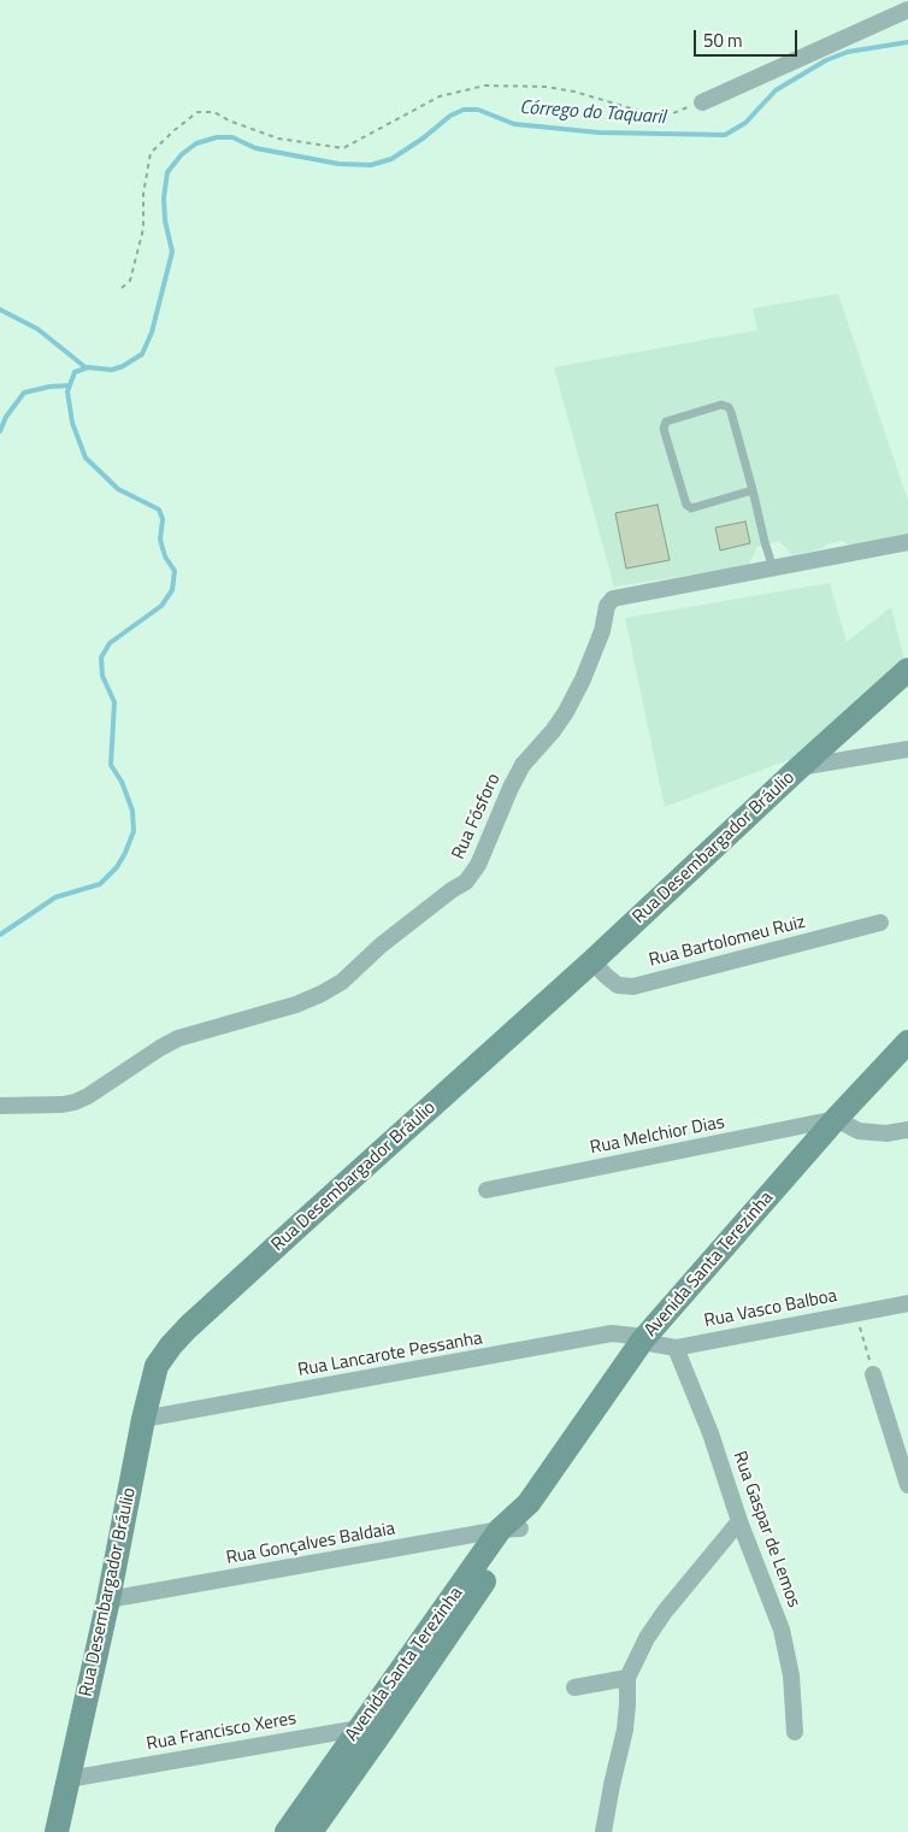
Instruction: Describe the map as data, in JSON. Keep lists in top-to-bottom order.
{
  "streets": {
    "street": [
      "Rua Fósforo",
      "Rua Desembargador Bráulio",
      "Rua Bartolomeu Ruiz",
      "Rua Melchior Dias",
      "Avenida Santa Terezinha",
      "Rua Vasco Balboa",
      "Rua Lancarote Pessanha",
      "Rua Gaspar de Lemos",
      "Rua Gonçalves Baldaia",
      "Rua Francisco Xeres"
    ]
  },
  "crossings": [
    ["Rua Desembargador Bráulio", "Rua Bartolomeu Ruiz"],
    ["Rua Desembargador Bráulio", "Rua Lancarote Pessanha"],
    ["Rua Desembargador Bráulio", "Rua Gonçalves Baldaia"],
    ["Rua Desembargador Bráulio", "Rua Francisco Xeres"],
    ["Rua Melchior Dias", "Avenida Santa Terezinha"],
    ["Avenida Santa Terezinha", "Rua Vasco Balboa"],
    ["Avenida Santa Terezinha", "Rua Lancarote Pessanha"],
    ["Avenida Santa Terezinha", "Rua Gonçalves Baldaia"],
    ["Avenida Santa Terezinha", "Rua Francisco Xeres"],
    ["Rua Vasco Balboa", "Rua Lancarote Pessanha"],
    ["Rua Vasco Balboa", "Rua Gaspar de Lemos"]
  ],
  "water": ["Córrego do Taquaril"],
  "scale_bar": "50 m"
}
